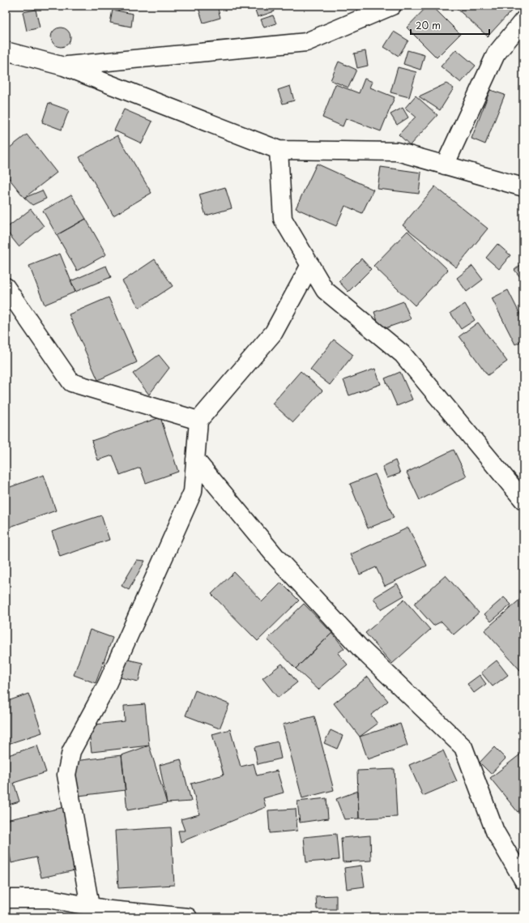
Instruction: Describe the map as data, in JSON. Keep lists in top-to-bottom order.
{
  "scale_bar": "20 m"
}
